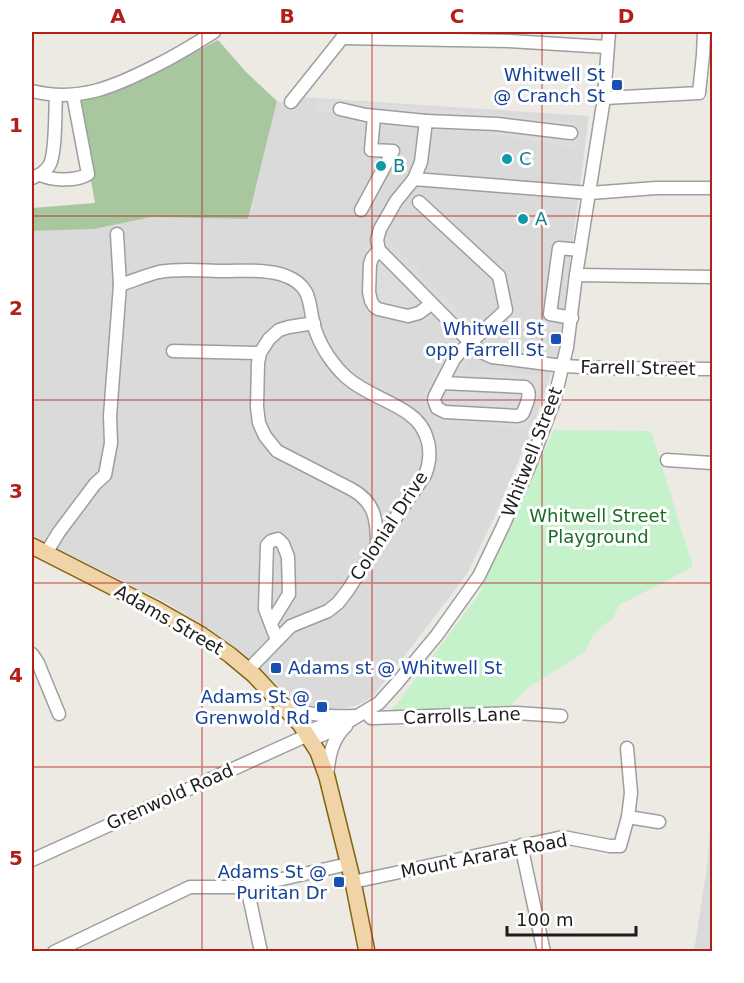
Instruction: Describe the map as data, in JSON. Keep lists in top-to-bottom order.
{
  "streets": {
    "main road": ["Adams Street"],
    "street": [
      "Farrell Street",
      "Whitwell Street",
      "Colonial Drive",
      "Carrolls Lane",
      "Grenwold Road",
      "Mount Ararat Road"
    ]
  },
  "crossings": [
    ["Farrell Street", "Whitwell Street"],
    ["Whitwell Street", "Adams Street"],
    ["Whitwell Street", "Carrolls Lane"],
    ["Whitwell Street", "Grenwold Road"],
    ["Colonial Drive", "Adams Street"],
    ["Adams Street", "Grenwold Road"],
    ["Adams Street", "Mount Ararat Road"]
  ],
  "parks": ["Whitwell Street Playground"],
  "places": {
    "transit": [
      "Whitwell St @ Cranch St",
      "Whitwell St opp Farrell St",
      "Adams st @ Whitwell St",
      "Adams St @ Grenwold Rd",
      "Adams St @ Puritan Dr"
    ],
    "other": ["C", "B", "A"]
  },
  "scale_bar": "100 m",
  "grid": {
    "columns": [
      "A",
      "B",
      "C",
      "D"
    ],
    "rows": [
      "1",
      "2",
      "3",
      "4",
      "5"
    ]
  }
}
